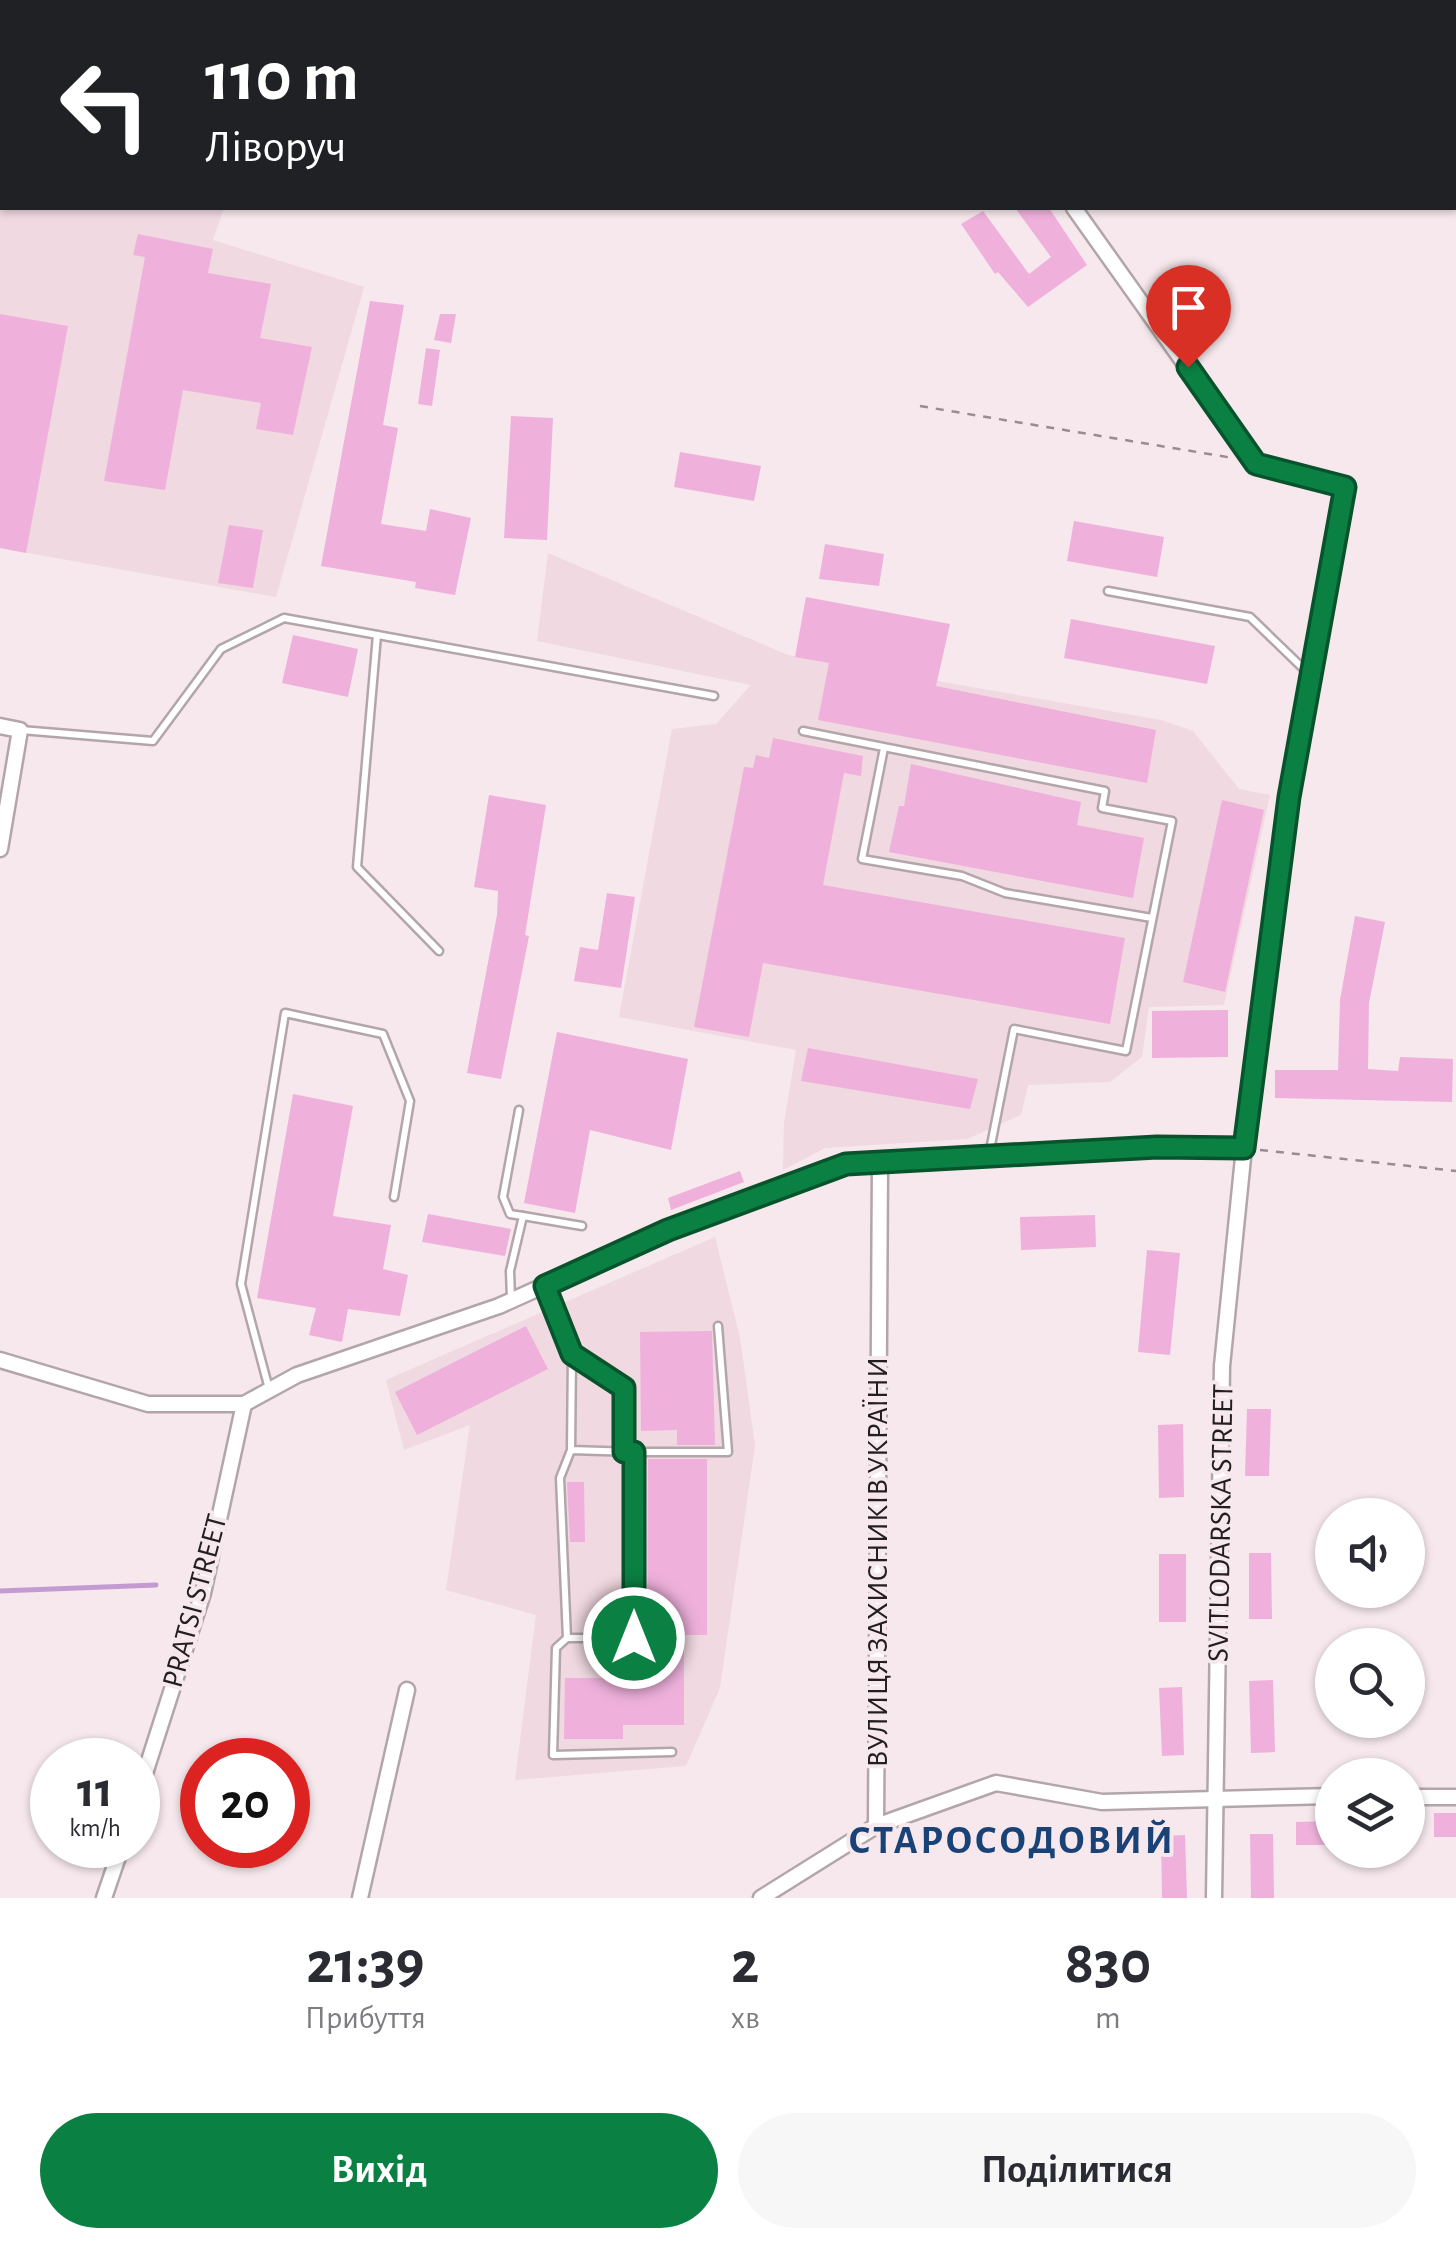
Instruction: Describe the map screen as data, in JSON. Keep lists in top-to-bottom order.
{
  "streets": {
    "street": ["SVITLODARSKA STREET", "ВУЛИЦЯ ЗАХИСНИКІВ УКРАЇНИ", "PRATSI STREET"]
  },
  "districts": ["СТАРОСОДОВИЙ"],
  "page": {
    "turn": ["110 m", "Ліворуч"],
    "speed": "11 km/h",
    "limit": "20",
    "eta": [
      "21:39",
      "Прибуття",
      "2",
      "хв",
      "830",
      "m"
    ],
    "buttons": ["Вихід", "Поділитися"]
  }
}
